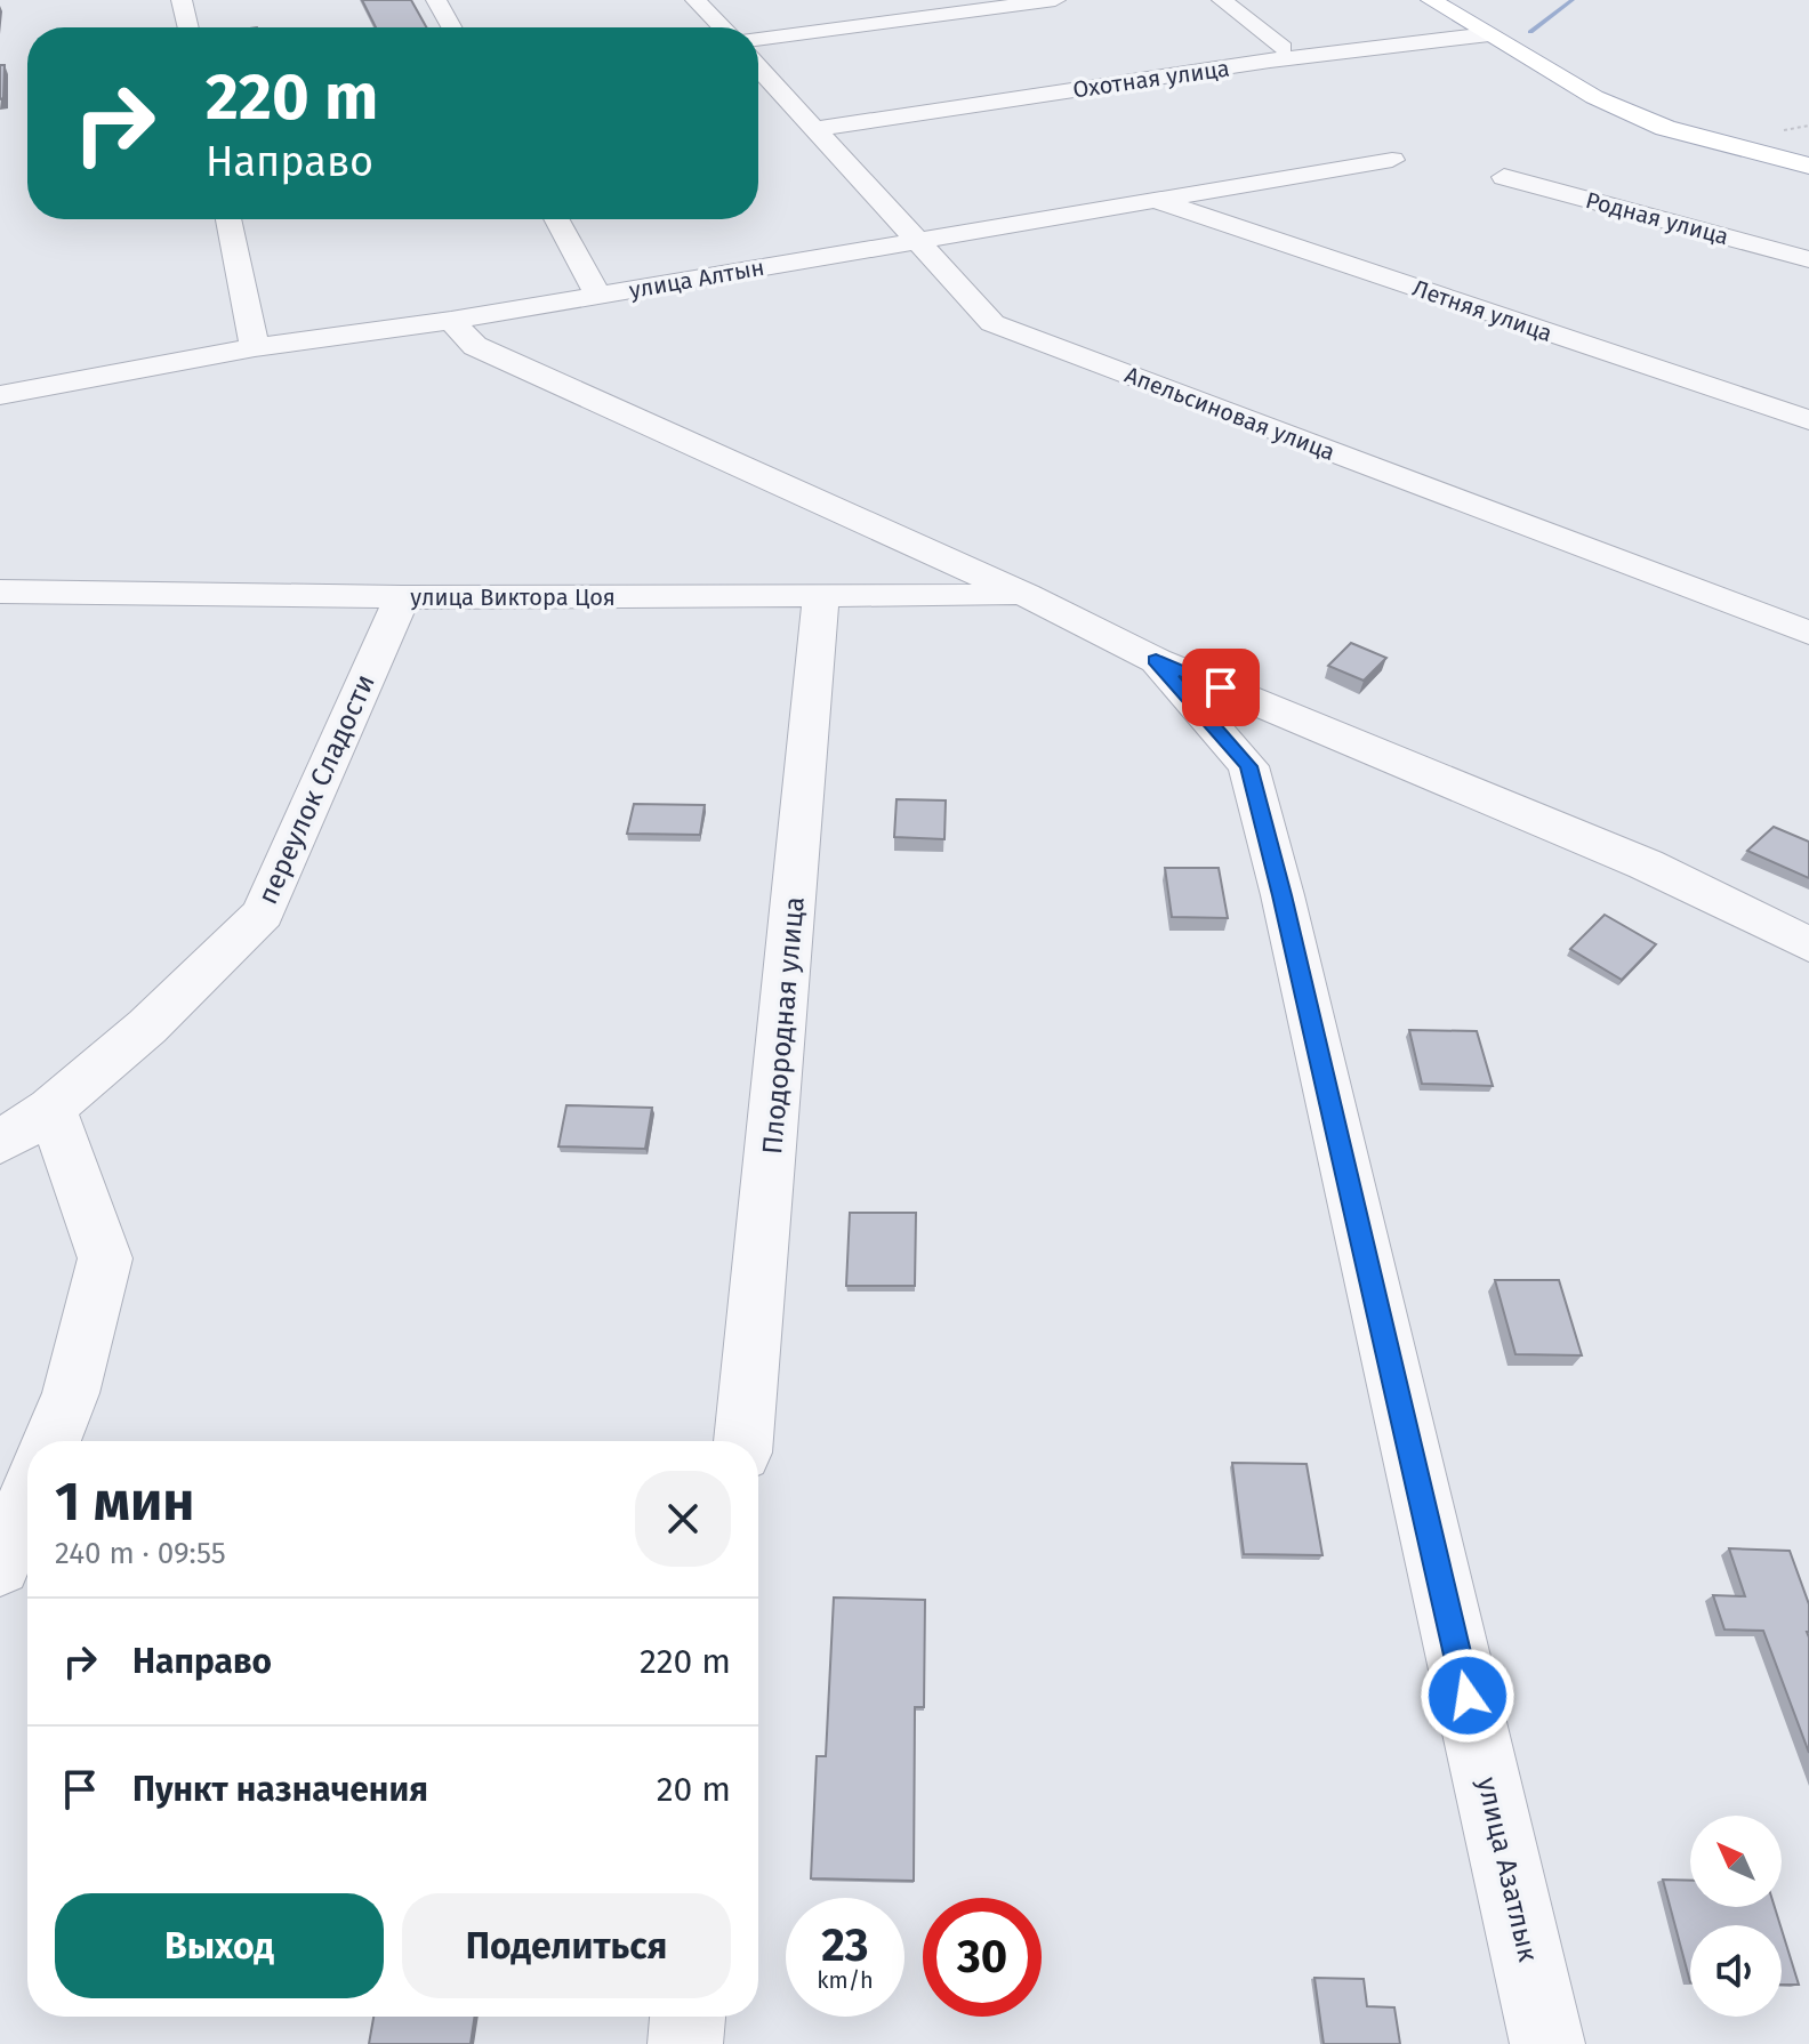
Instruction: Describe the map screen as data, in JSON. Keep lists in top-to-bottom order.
{
  "streets": {
    "street": [
      "Охотная улица",
      "Родная улица",
      "улица Алтын",
      "Летняя улица",
      "Апельсиновая улица",
      "улица Виктора Цоя",
      "переулок Сладости",
      "Плодородная улица",
      "улица Азатлык"
    ]
  },
  "crossings": [
    ["Охотная улица", "Апельсиновая улица"],
    ["улица Алтын", "Летняя улица"],
    ["улица Алтын", "Апельсиновая улица"],
    ["улица Виктора Цоя", "переулок Сладости"],
    ["улица Виктора Цоя", "Плодородная улица"]
  ],
  "north": "top left",
  "page": {
    "turn": ["220 m", "Направо"],
    "heading": ["1 мин", "240 m · 09:55"],
    "list": [
      {
        "name": "Направо",
        "value": "220 m"
      },
      {
        "name": "Пункт назначения",
        "value": "20 m"
      }
    ],
    "buttons": ["Выход", "Поделиться"],
    "speed": "23 km/h",
    "limit": "30"
  }
}
